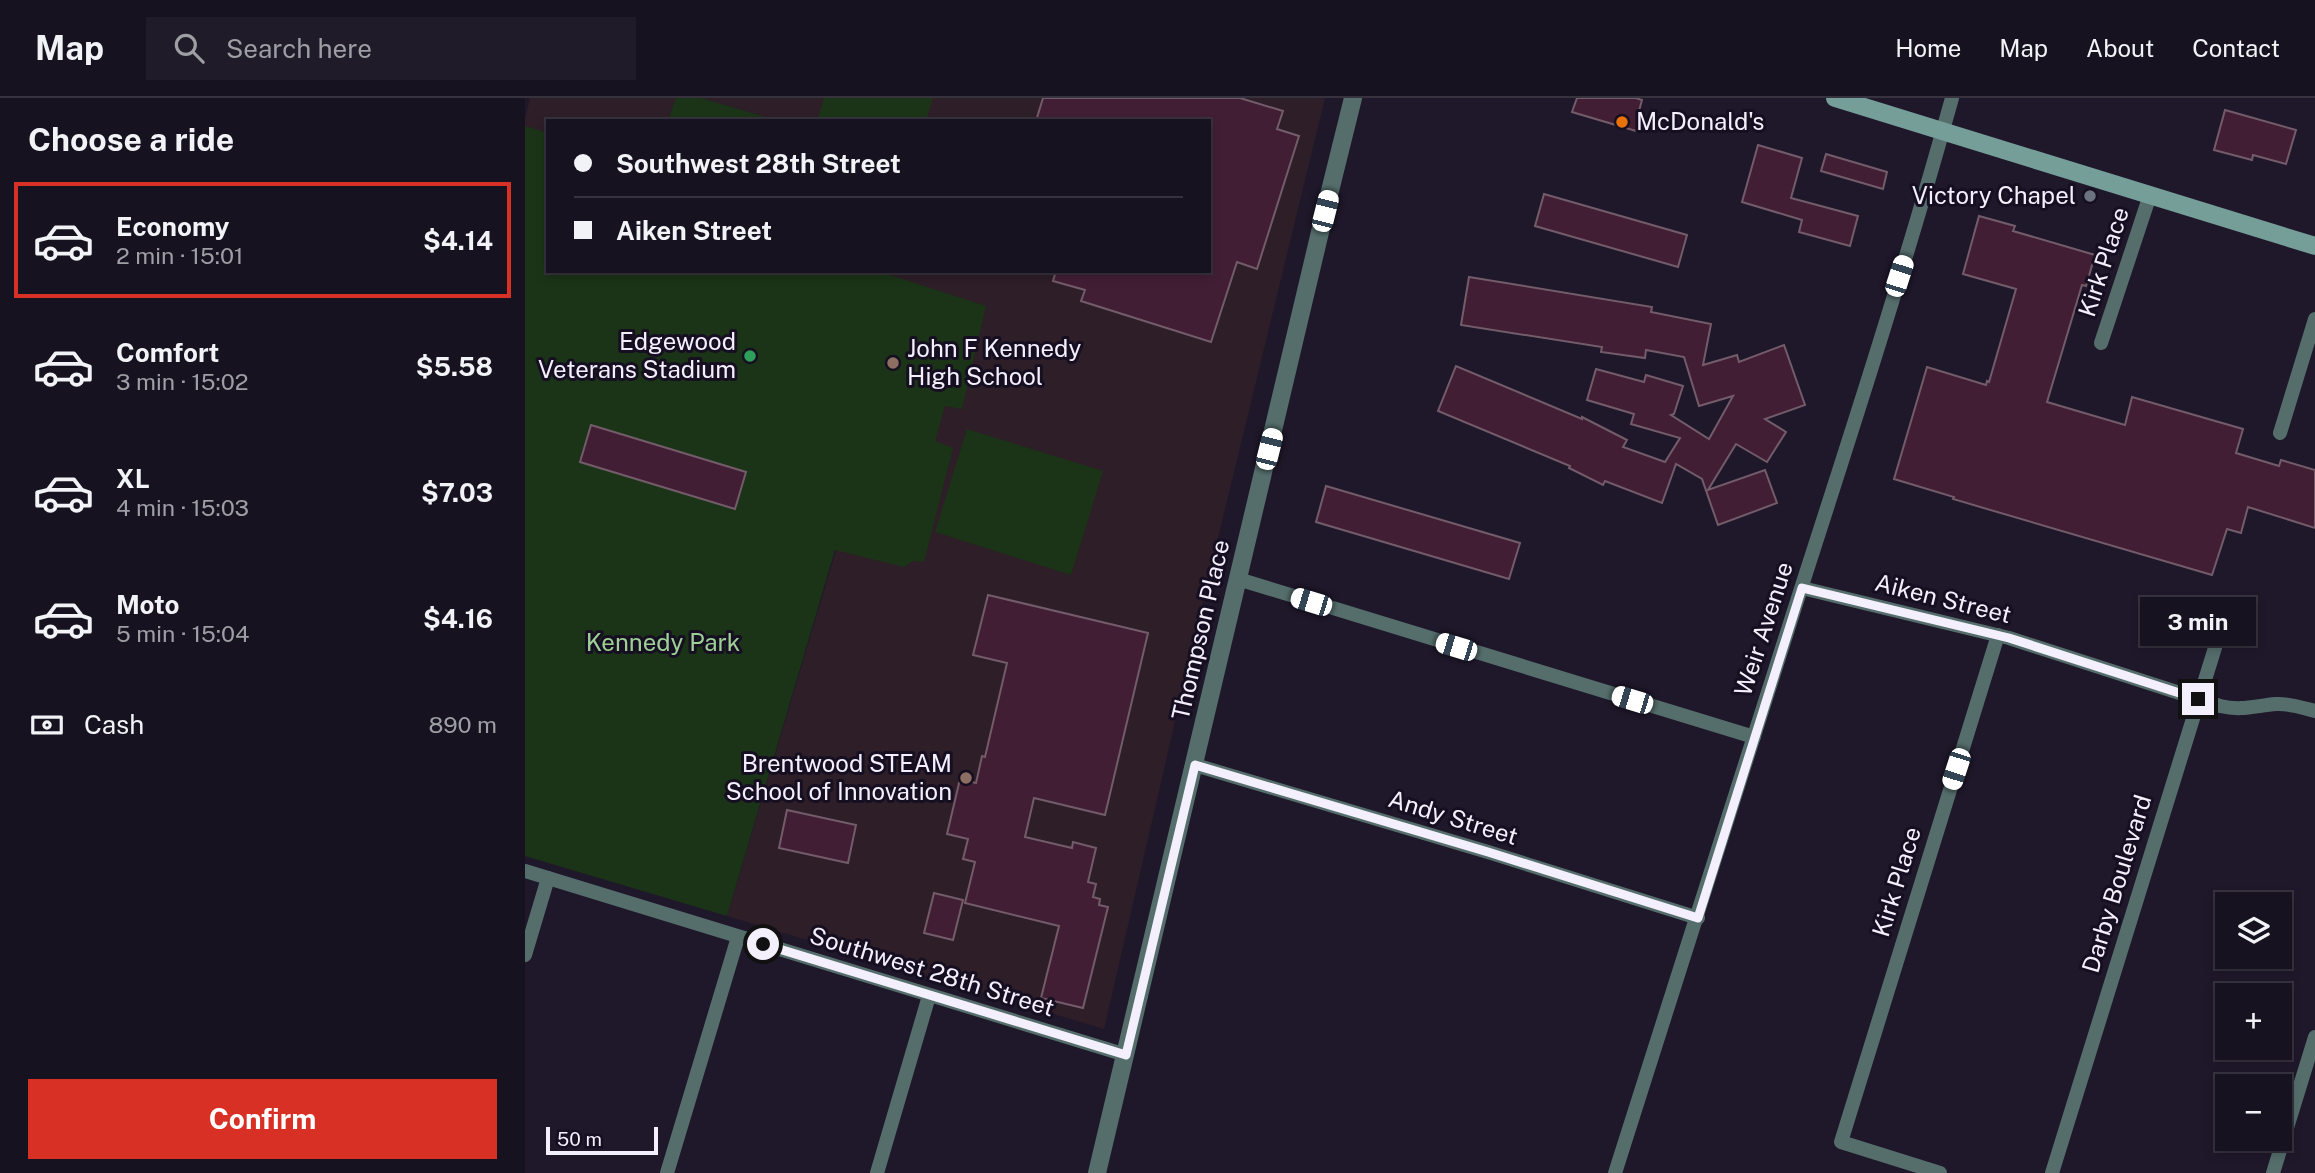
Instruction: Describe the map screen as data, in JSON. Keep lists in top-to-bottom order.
{
  "streets": {
    "street": [
      "Kirk Place",
      "Aiken Street",
      "Weir Avenue",
      "Thompson Place",
      "Andy Street",
      "Darby Boulevard",
      "Southwest 28th Street"
    ]
  },
  "crossings": [
    ["Kirk Place", "Aiken Street"],
    ["Aiken Street", "Weir Avenue"],
    ["Aiken Street", "Darby Boulevard"],
    ["Weir Avenue", "Andy Street"],
    ["Thompson Place", "Andy Street"],
    ["Thompson Place", "Southwest 28th Street"]
  ],
  "parks": ["Kennedy Park"],
  "places": [
    "McDonald's",
    "Victory Chapel",
    "Edgewood Veterans Stadium",
    "John F Kennedy High School",
    "Brentwood STEAM School of Innovation"
  ],
  "scale_bar": "50 m",
  "page": {
    "header": "Map",
    "search": "Search here",
    "nav": [
      "Home",
      "Map",
      "About",
      "Contact"
    ],
    "heading": "Choose a ride",
    "banner": ["Southwest 28th Street", "Aiken Street"],
    "list": [
      {
        "name": "Economy",
        "note": "2 min · 15:01",
        "value": "$4.14"
      },
      {
        "name": "Comfort",
        "note": "3 min · 15:02",
        "value": "$5.58"
      },
      {
        "name": "XL",
        "note": "4 min · 15:03",
        "value": "$7.03"
      },
      {
        "name": "Moto",
        "note": "5 min · 15:04",
        "value": "$4.16"
      }
    ],
    "bubble": "3 min",
    "pay": ["Cash", "890 m"],
    "map_buttons": ["+", "−"],
    "buttons": "Confirm",
    "scale": "50 m"
  }
}
